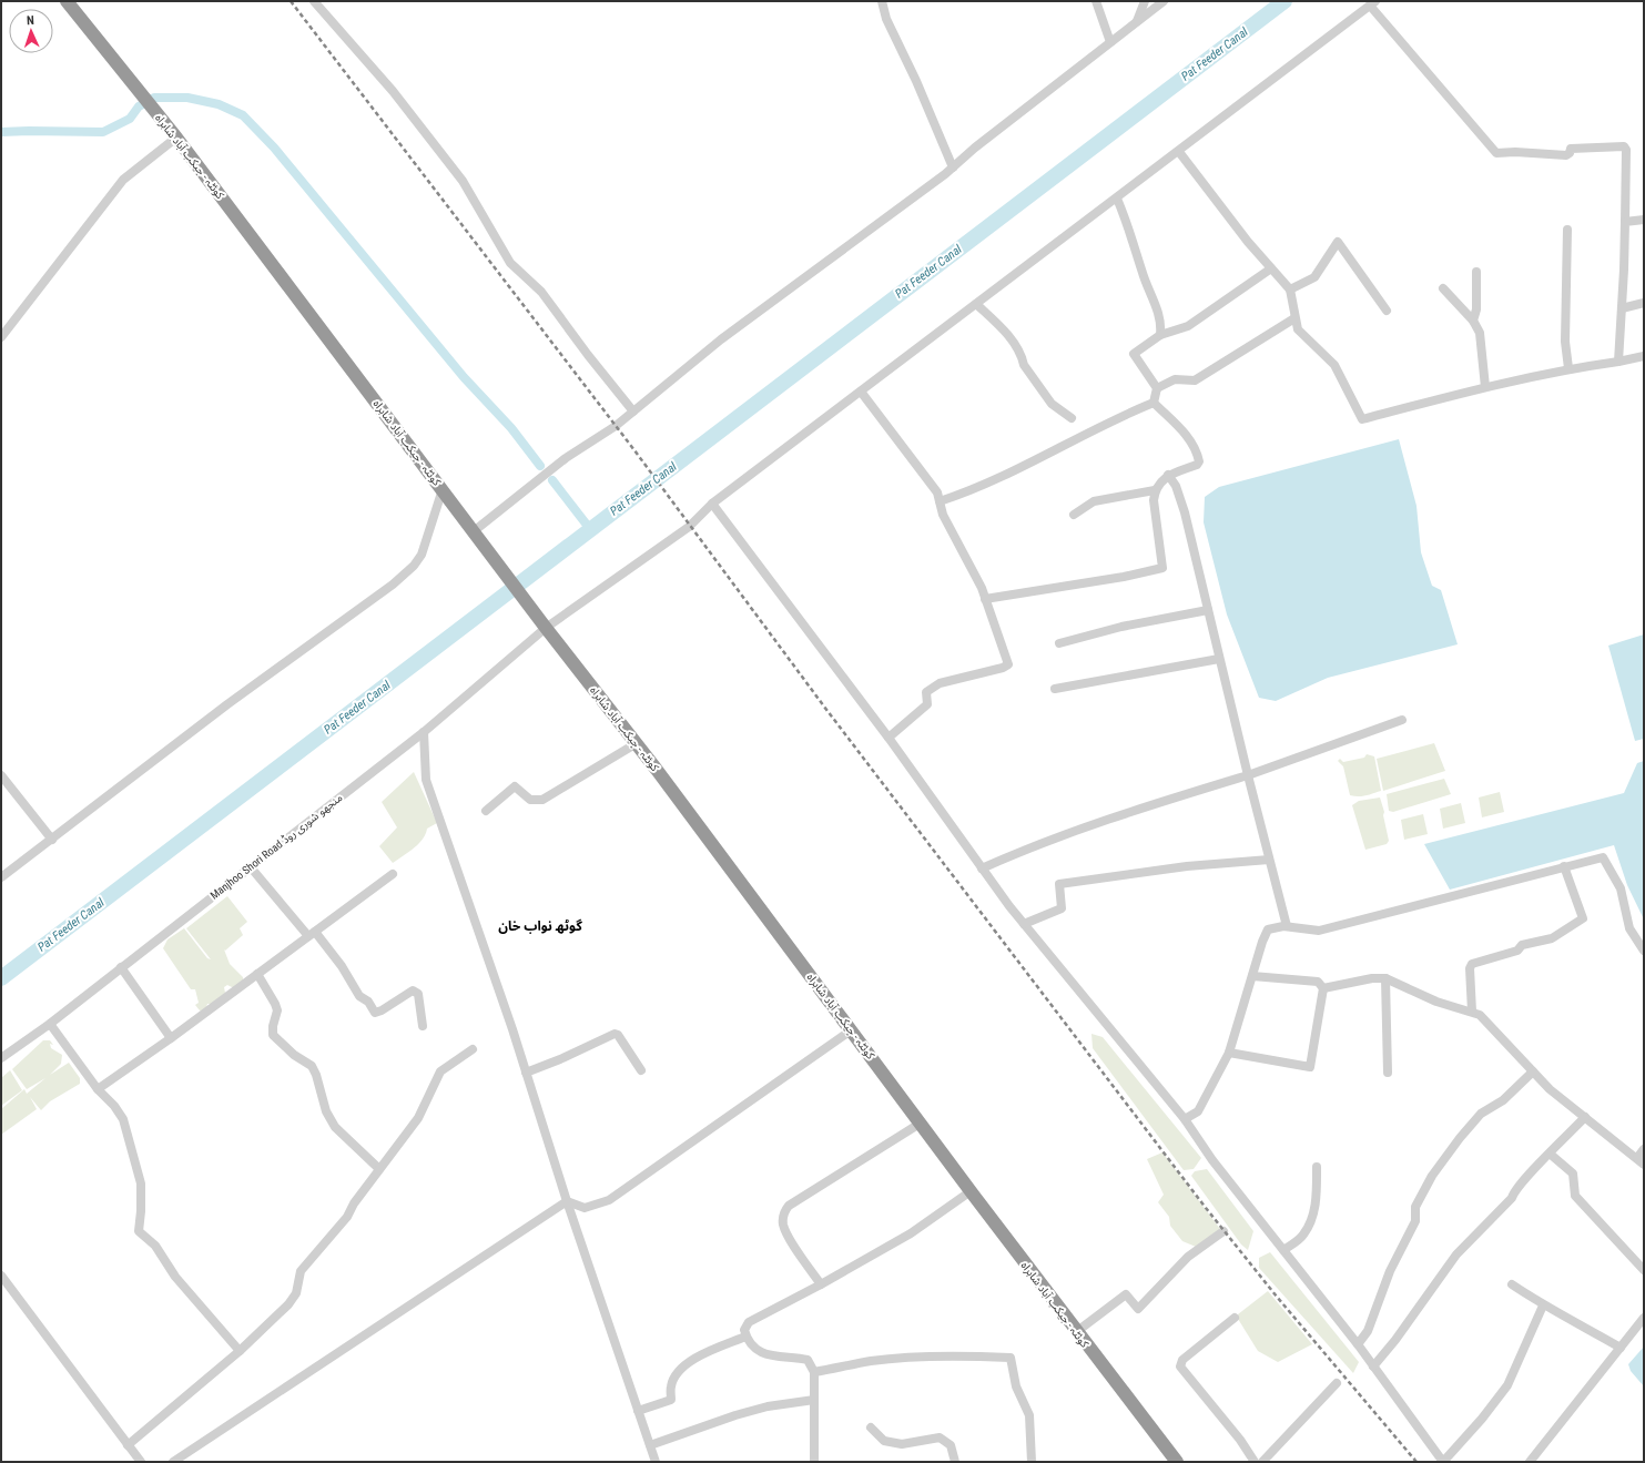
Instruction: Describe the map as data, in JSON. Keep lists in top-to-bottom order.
{
  "streets": {
    "highway": ["کوئٹہ - جیکب آباد شاہراہ"],
    "street": ["Manjhoo Shori Road منجھو شوری روڈ"]
  },
  "crossings": [
    ["کوئٹہ - جیکب آباد شاہراہ", "Manjhoo Shori Road منجھو شوری روڈ"]
  ],
  "districts": ["گوٹھ نواب خان"],
  "water": ["Pat Feeder Canal"],
  "north": "top"
}
